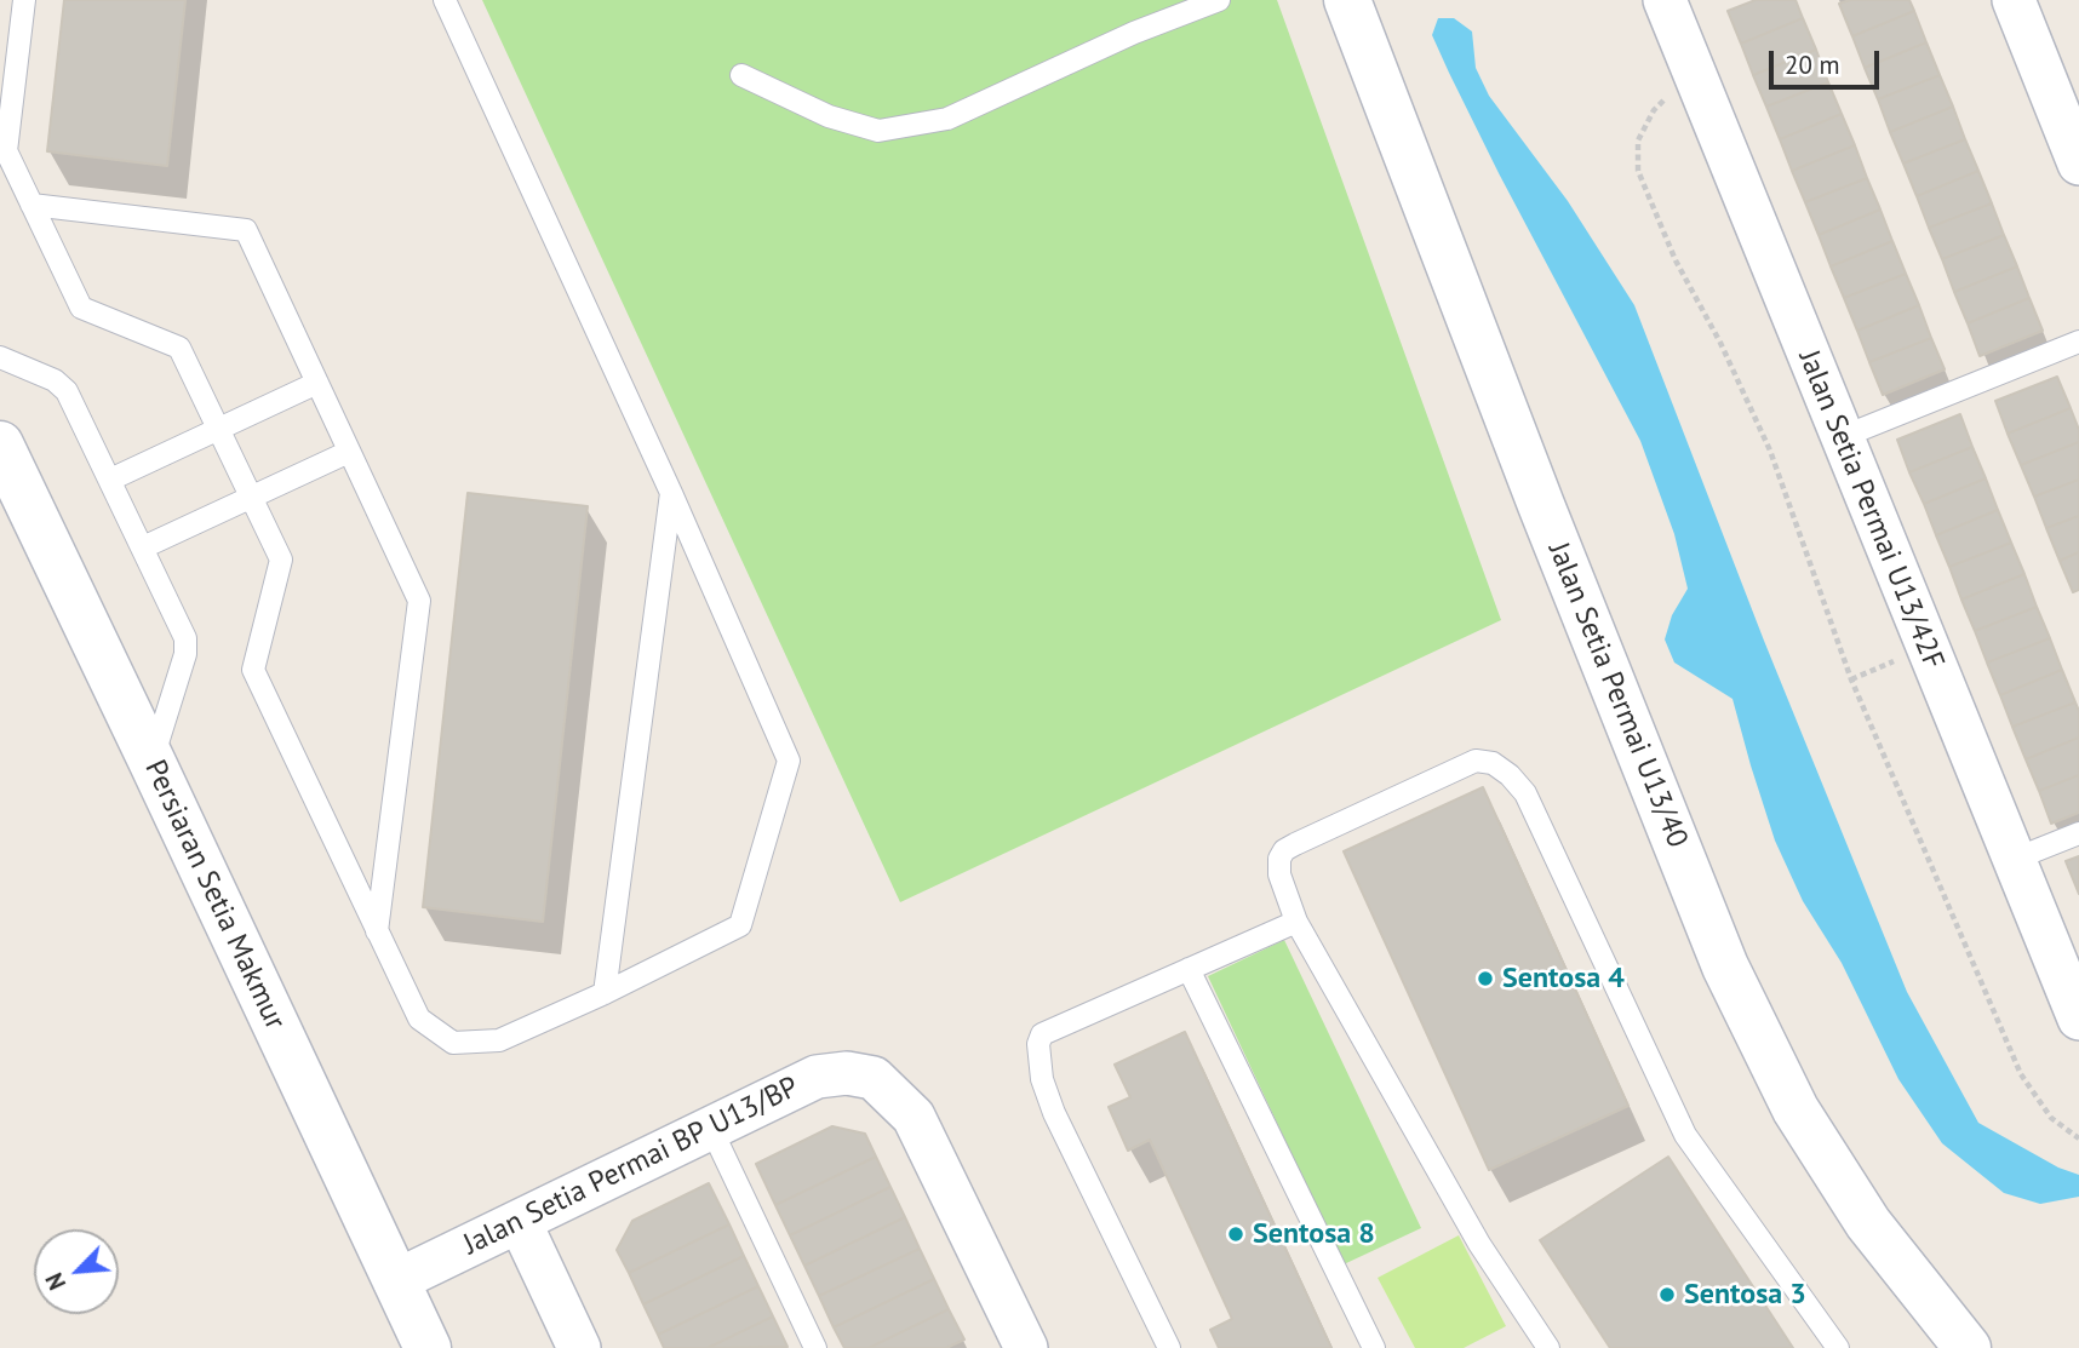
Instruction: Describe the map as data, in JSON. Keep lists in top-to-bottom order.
{
  "streets": {
    "street": [
      "Jalan Setia Permai U13/42F",
      "Jalan Setia Permai U13/40",
      "Persiaran Setia Makmur",
      "Jalan Setia Permai BP U13/BP"
    ]
  },
  "crossings": [
    ["Persiaran Setia Makmur", "Jalan Setia Permai BP U13/BP"]
  ],
  "places": ["Sentosa 4", "Sentosa 8", "Sentosa 3"],
  "scale_bar": "20 m",
  "north": "bottom left"
}
